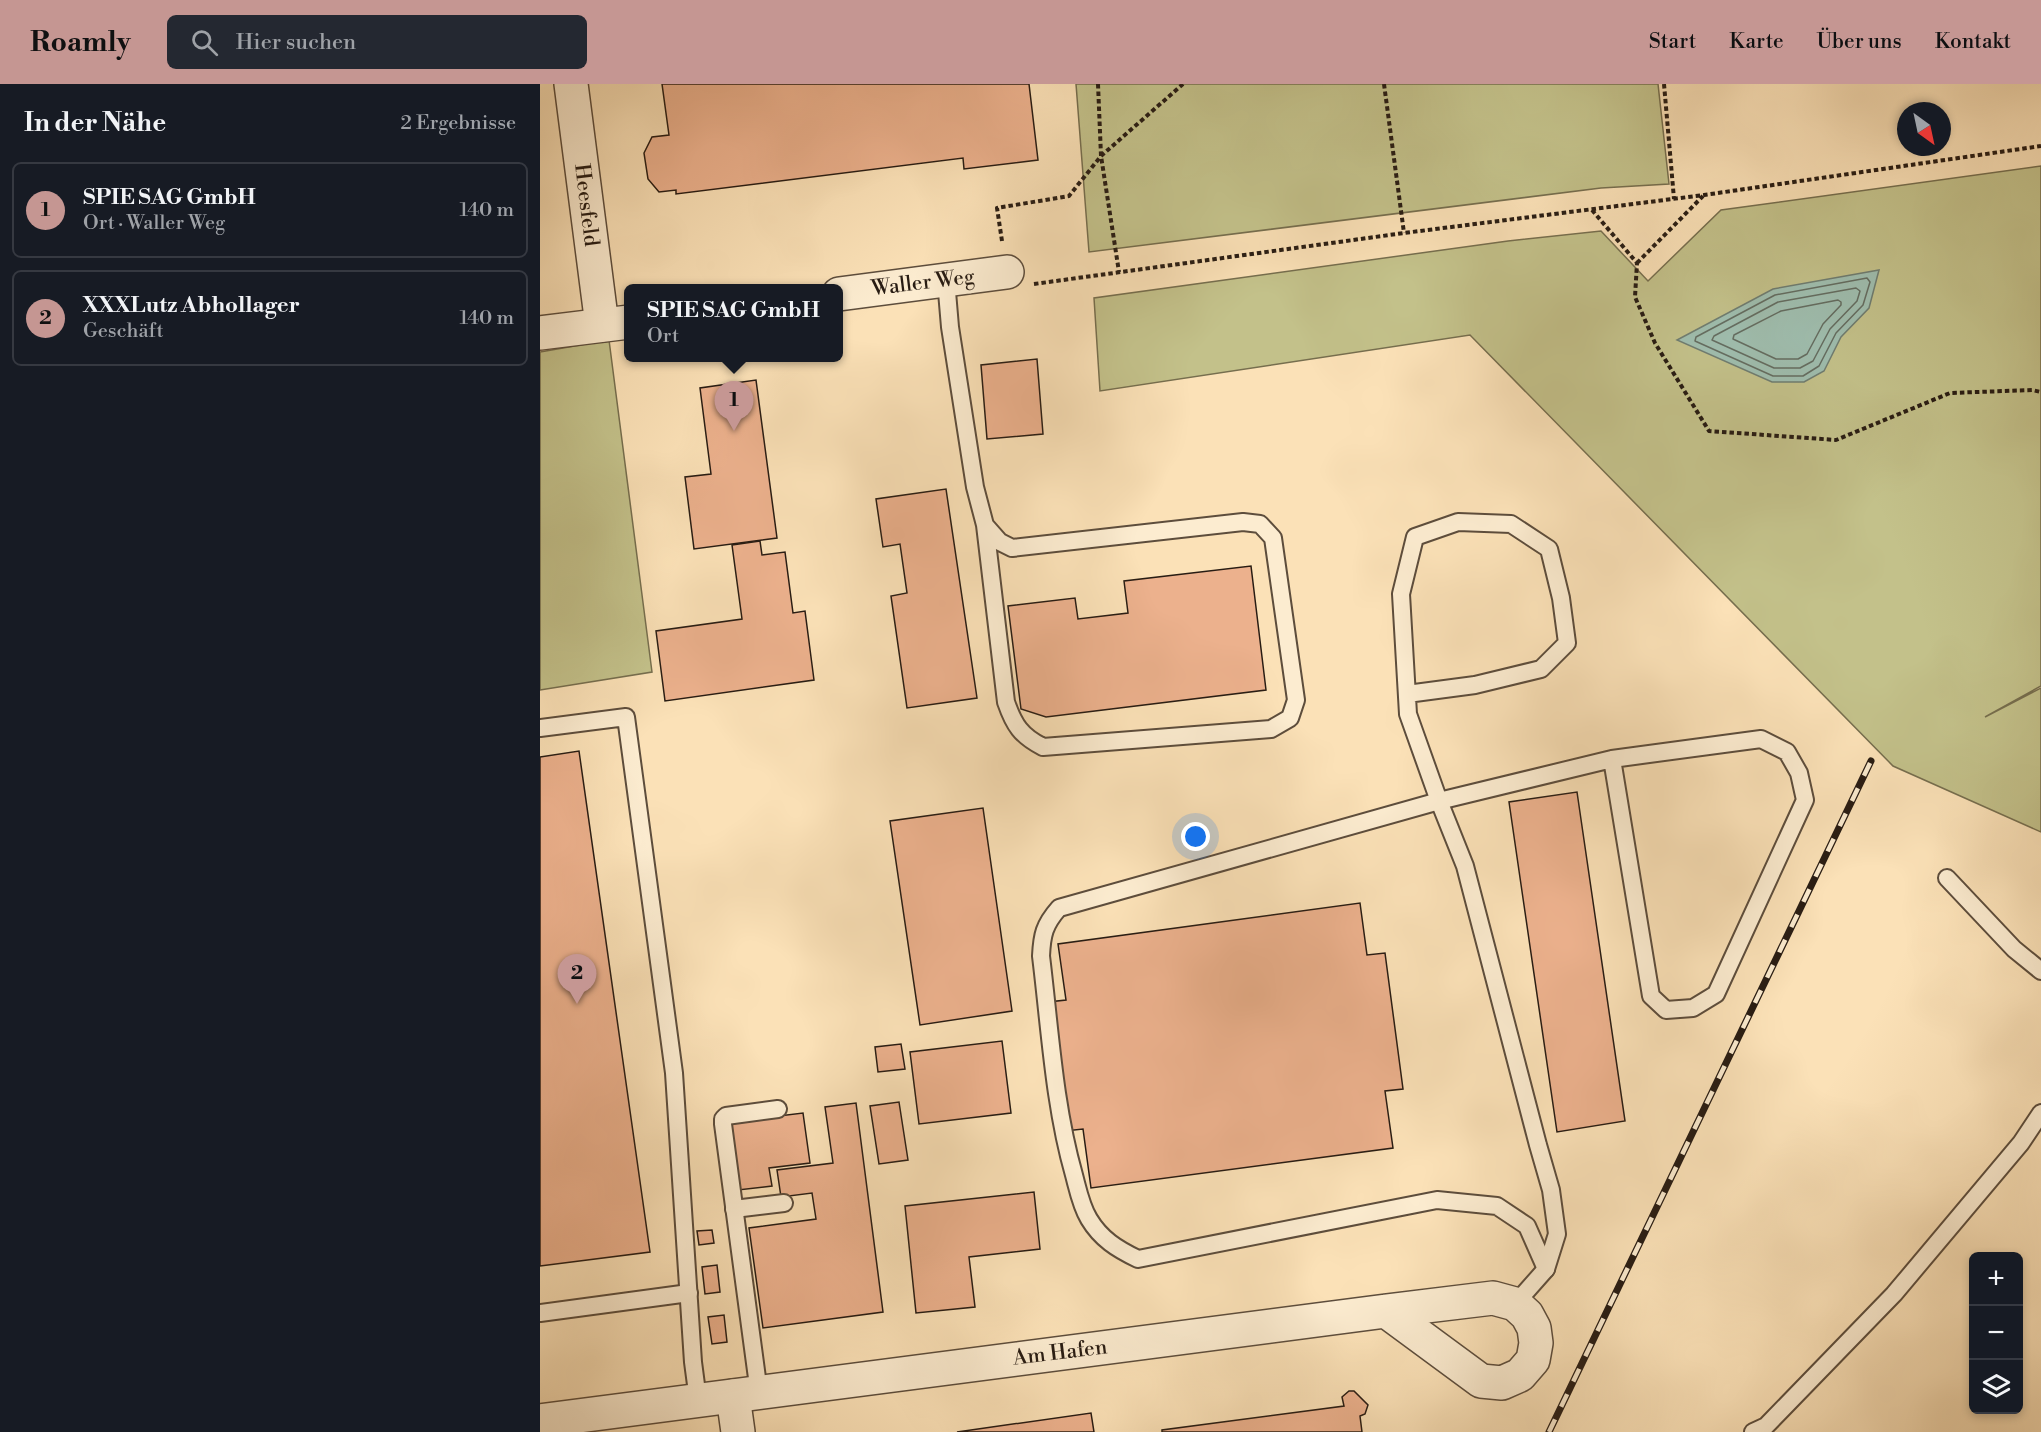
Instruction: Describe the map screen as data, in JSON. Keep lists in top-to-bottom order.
{
  "streets": {
    "street": ["Heesfeld", "Waller Weg", "Am Hafen"]
  },
  "north": "bottom right",
  "page": {
    "header": "Roamly",
    "search": "Hier suchen",
    "nav": [
      "Start",
      "Karte",
      "Über uns",
      "Kontakt"
    ],
    "heading": ["In der Nähe", "2 Ergebnisse"],
    "list": [
      {
        "mark": "1",
        "name": "SPIE SAG GmbH",
        "note": "Ort · Waller Weg",
        "value": "140 m"
      },
      {
        "mark": "2",
        "name": "XXXLutz Abhollager",
        "note": "Geschäft",
        "value": "140 m"
      }
    ],
    "popup": ["SPIE SAG GmbH", "Ort"],
    "pins": ["1", "2"],
    "map_buttons": ["+", "−"]
  }
}
